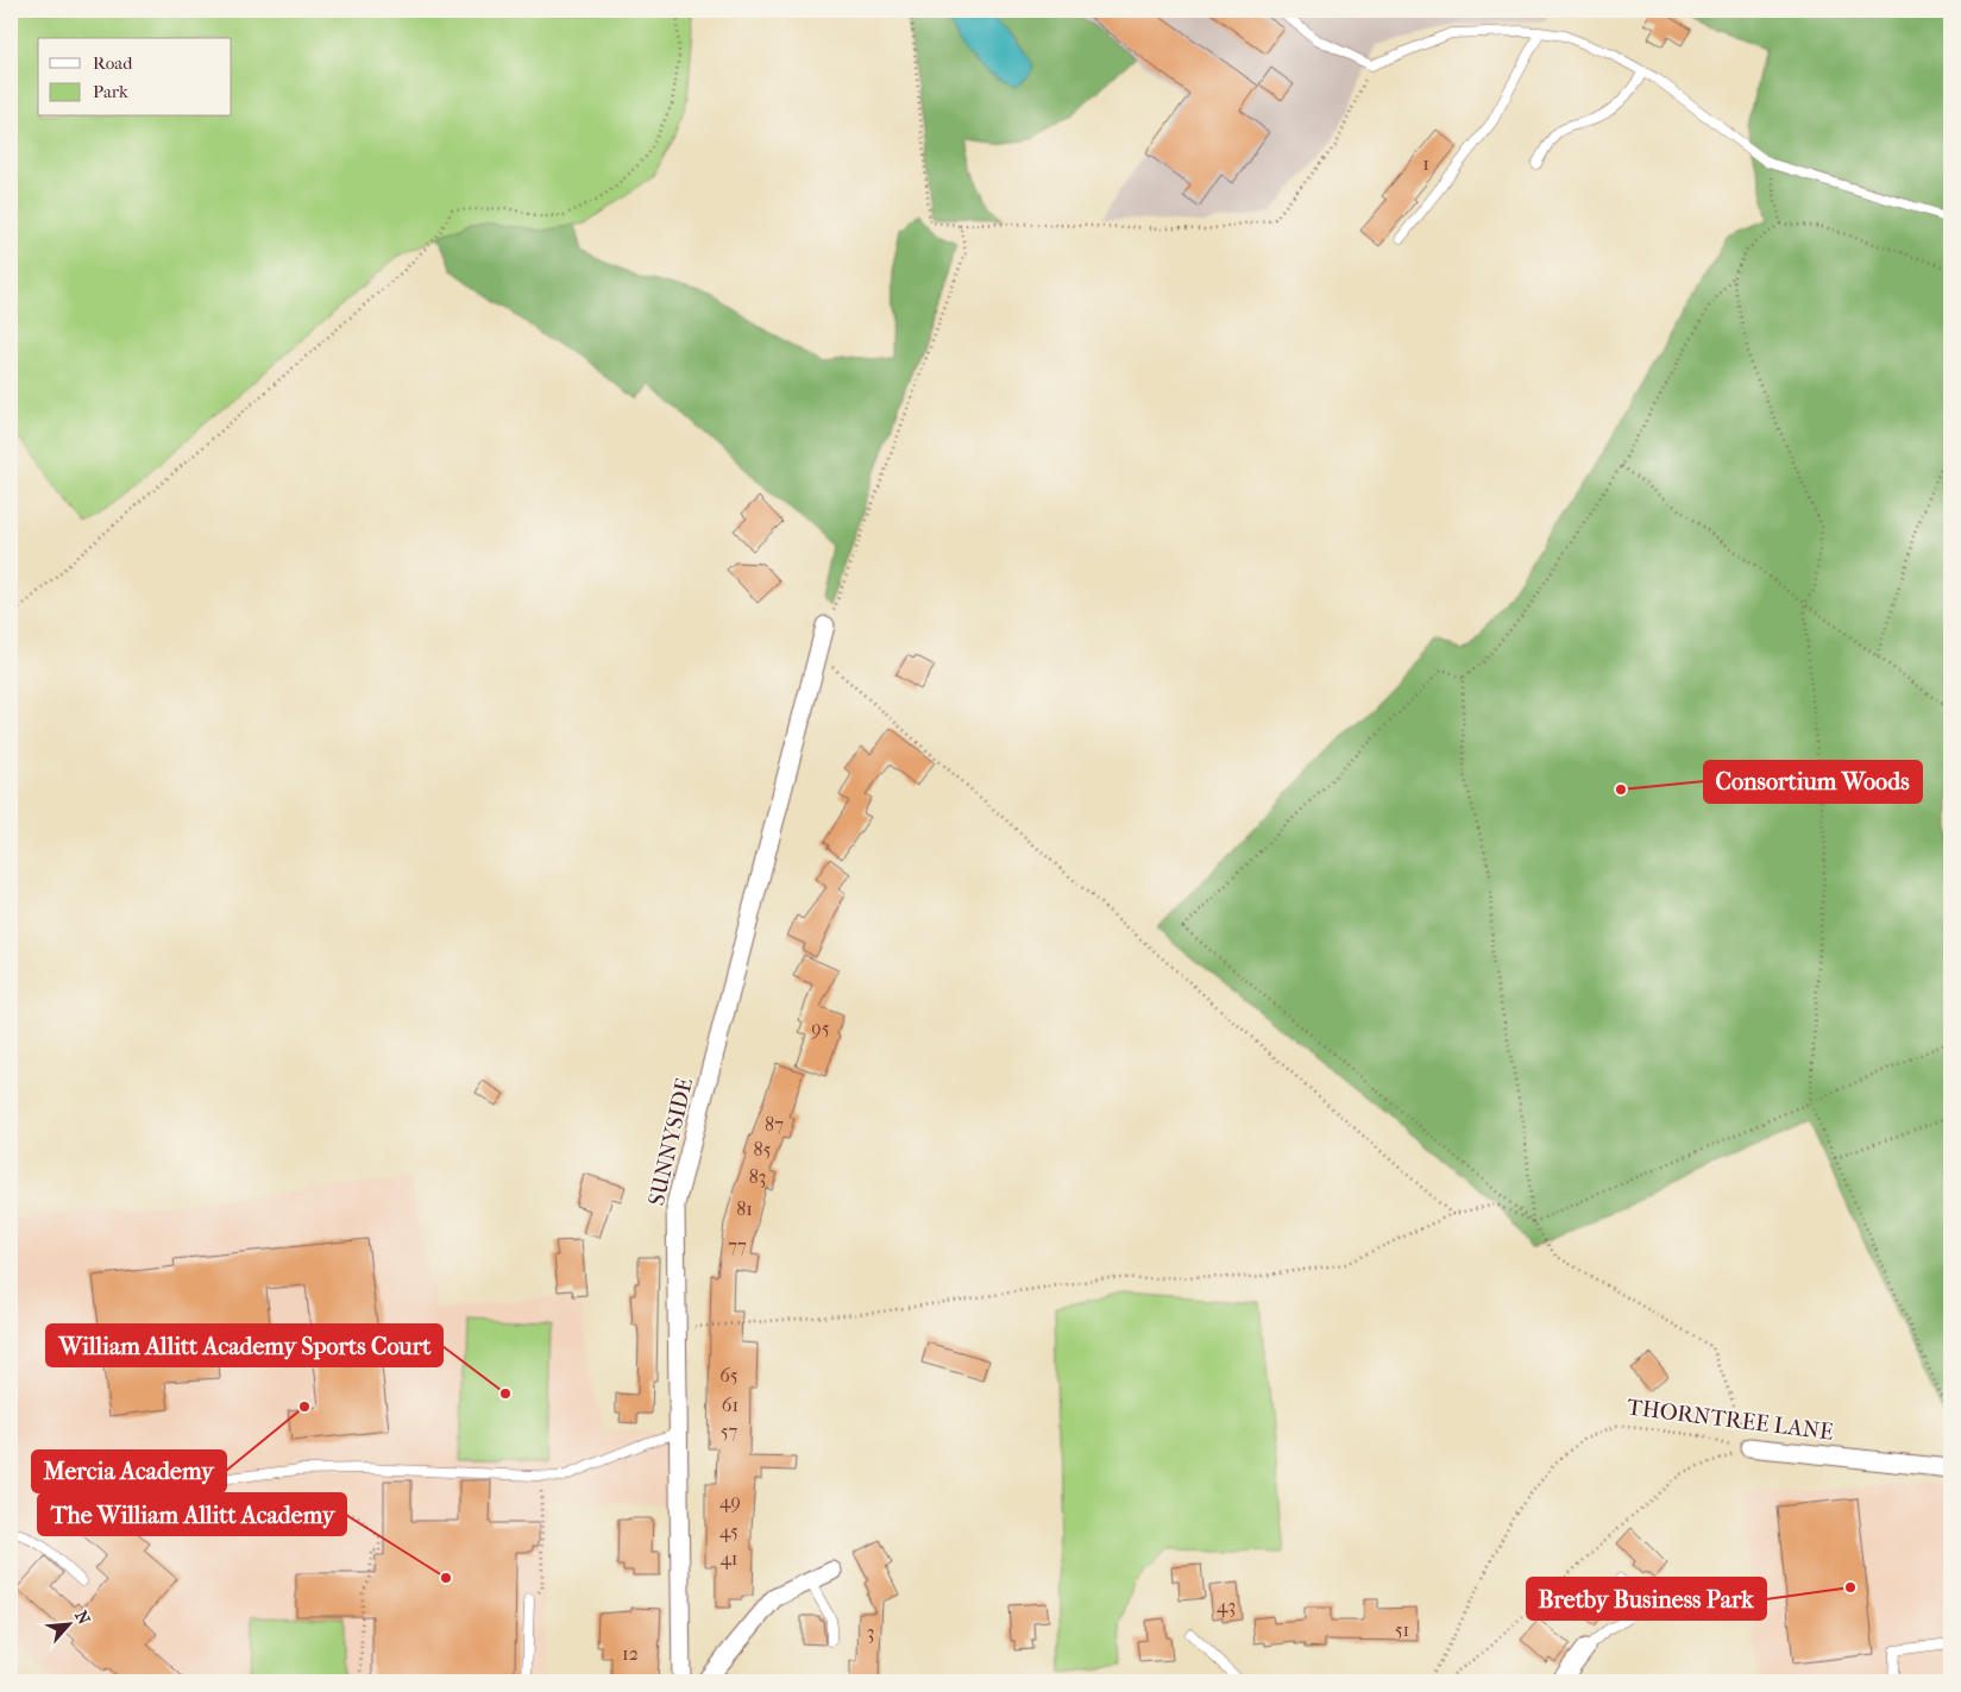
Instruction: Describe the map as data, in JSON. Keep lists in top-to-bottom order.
{
  "streets": {
    "street": ["SUNNYSIDE", "THORNTREE LANE"]
  },
  "places": [
    "Consortium Woods",
    "William Allitt Academy Sports Court",
    "Mercia Academy",
    "The William Allitt Academy",
    "Bretby Business Park"
  ],
  "house_numbers": [
    "1",
    "95",
    "87",
    "85",
    "83",
    "81",
    "77",
    "65",
    "61",
    "57",
    "49",
    "45",
    "41",
    "43",
    "51",
    "3",
    "12"
  ],
  "legend": ["Road", "Park"],
  "north": "top right"
}
